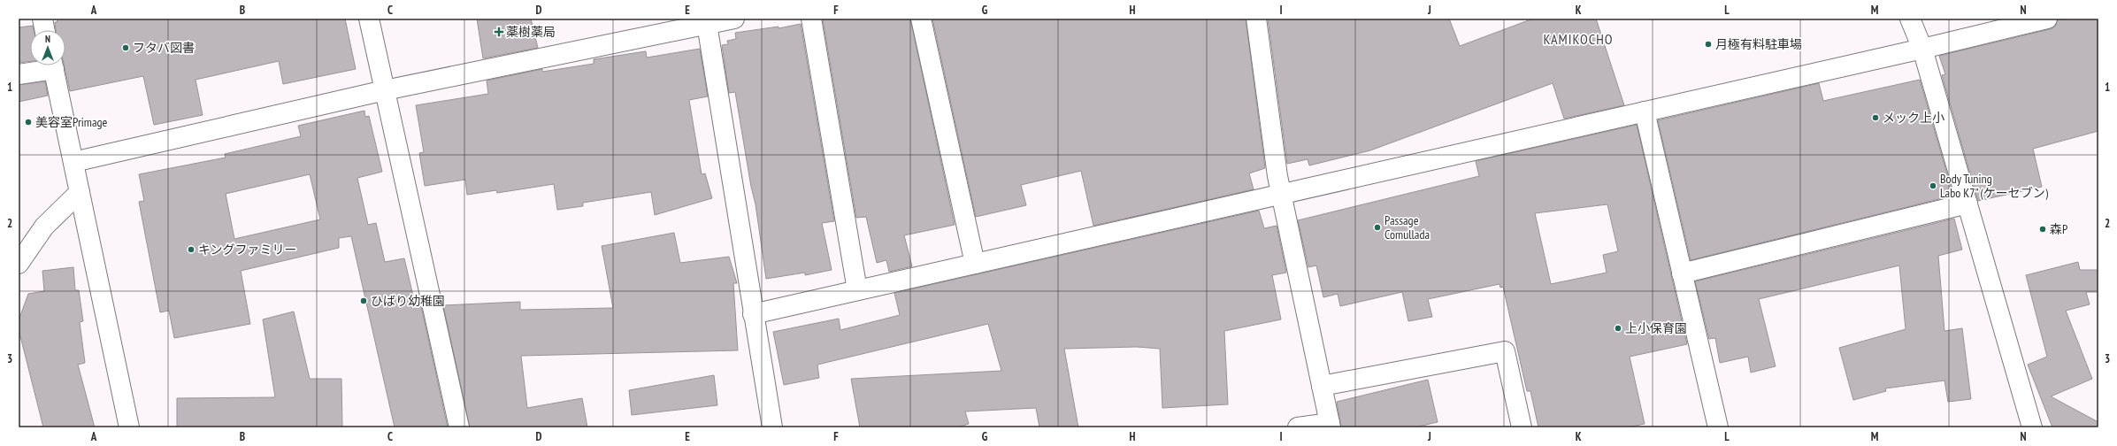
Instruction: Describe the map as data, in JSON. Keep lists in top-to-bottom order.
{
  "districts": ["KAMIKOCHO"],
  "places": {
    "health": ["薬樹薬局"],
    "other": [
      "月極有料駐車場",
      "フタバ図書",
      "メック上小",
      "美容室Primage",
      "Body Tuning Labo K7\" (ケーセブン)",
      "Passage Comullada",
      "森P",
      "キングファミリー",
      "ひばり幼稚園",
      "上小保育園"
    ]
  },
  "north": "top",
  "grid": {
    "columns": [
      "A",
      "B",
      "C",
      "D",
      "E",
      "F",
      "G",
      "H",
      "I",
      "J",
      "K",
      "L",
      "M",
      "N"
    ],
    "rows": ["1", "2", "3"]
  }
}
